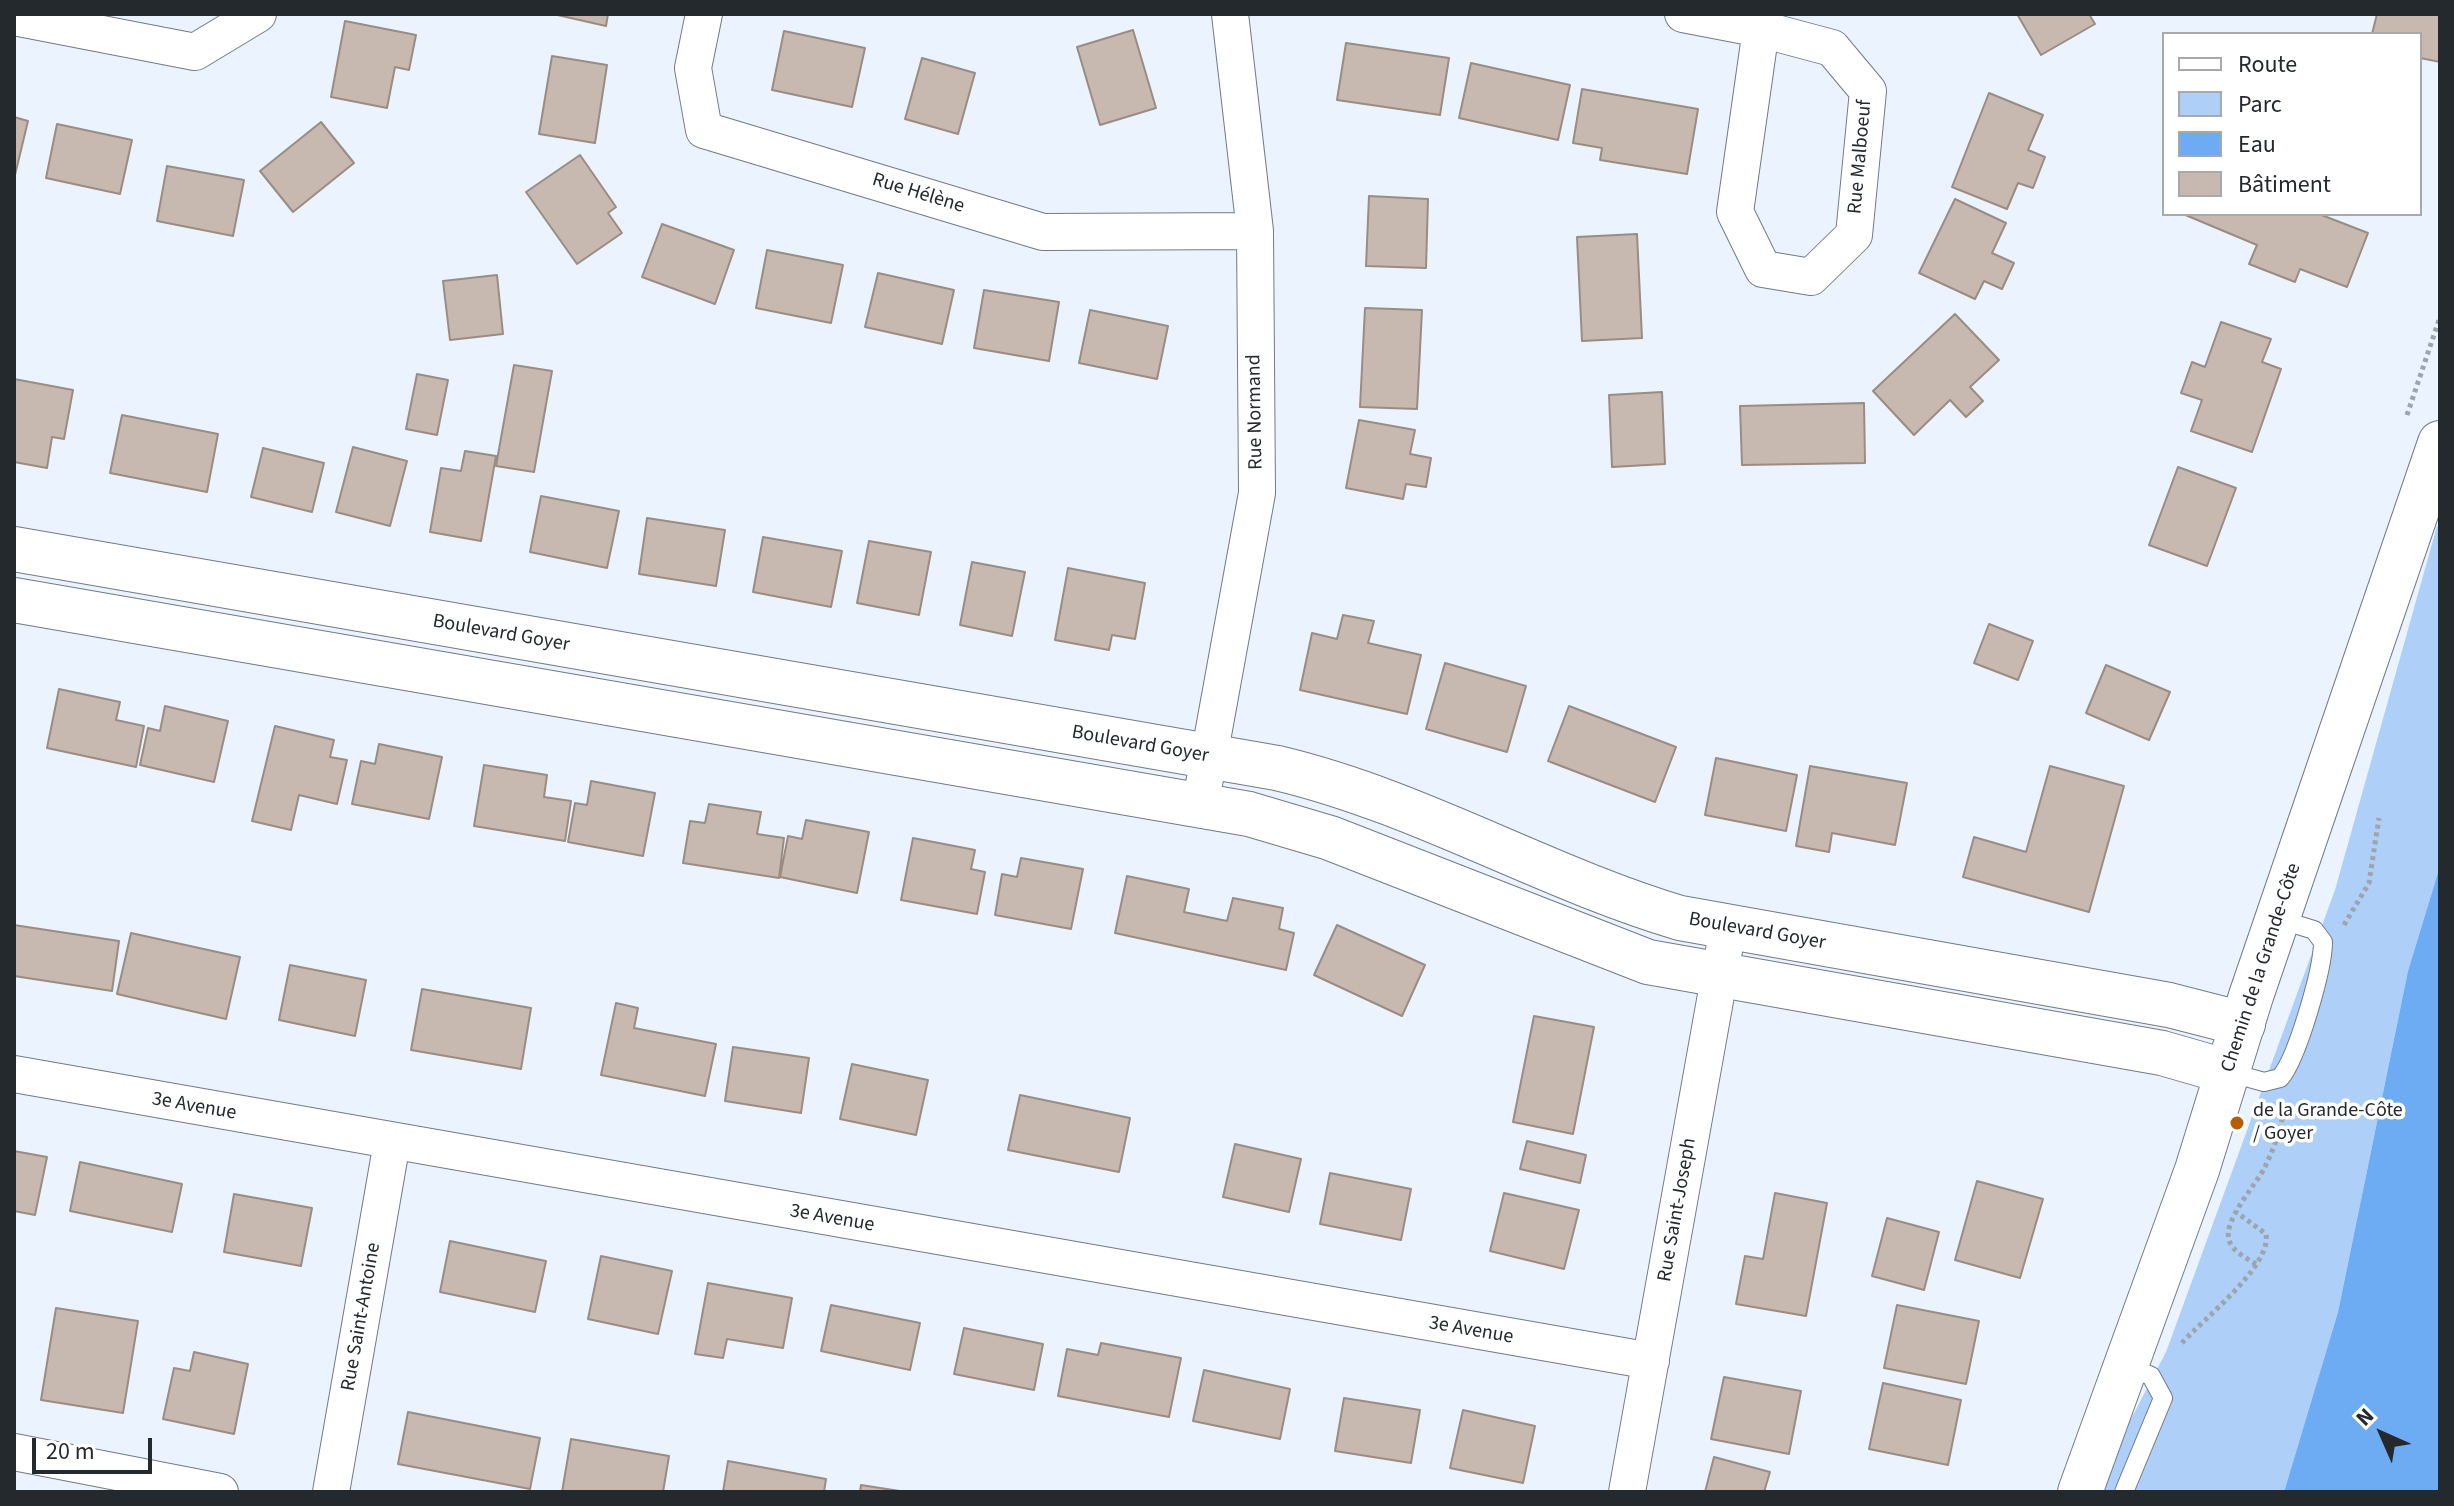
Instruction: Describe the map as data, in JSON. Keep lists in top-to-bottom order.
{
  "streets": {
    "street": [
      "Rue Malboeuf",
      "Rue Hélène",
      "Rue Normand",
      "Boulevard Goyer",
      "Chemin de la Grande-Côte",
      "3e Avenue",
      "Rue Saint-Joseph",
      "Rue Saint-Antoine"
    ]
  },
  "crossings": [
    ["Rue Hélène", "Rue Normand"],
    ["Rue Normand", "Boulevard Goyer"],
    ["Boulevard Goyer", "Chemin de la Grande-Côte"],
    ["Boulevard Goyer", "Rue Saint-Joseph"],
    ["3e Avenue", "Rue Saint-Joseph"],
    ["3e Avenue", "Rue Saint-Antoine"]
  ],
  "places": ["de la Grande-Côte / Goyer"],
  "legend": [
    "Route",
    "Parc",
    "Eau",
    "Bâtiment"
  ],
  "scale_bar": "20 m",
  "north": "top left"
}
